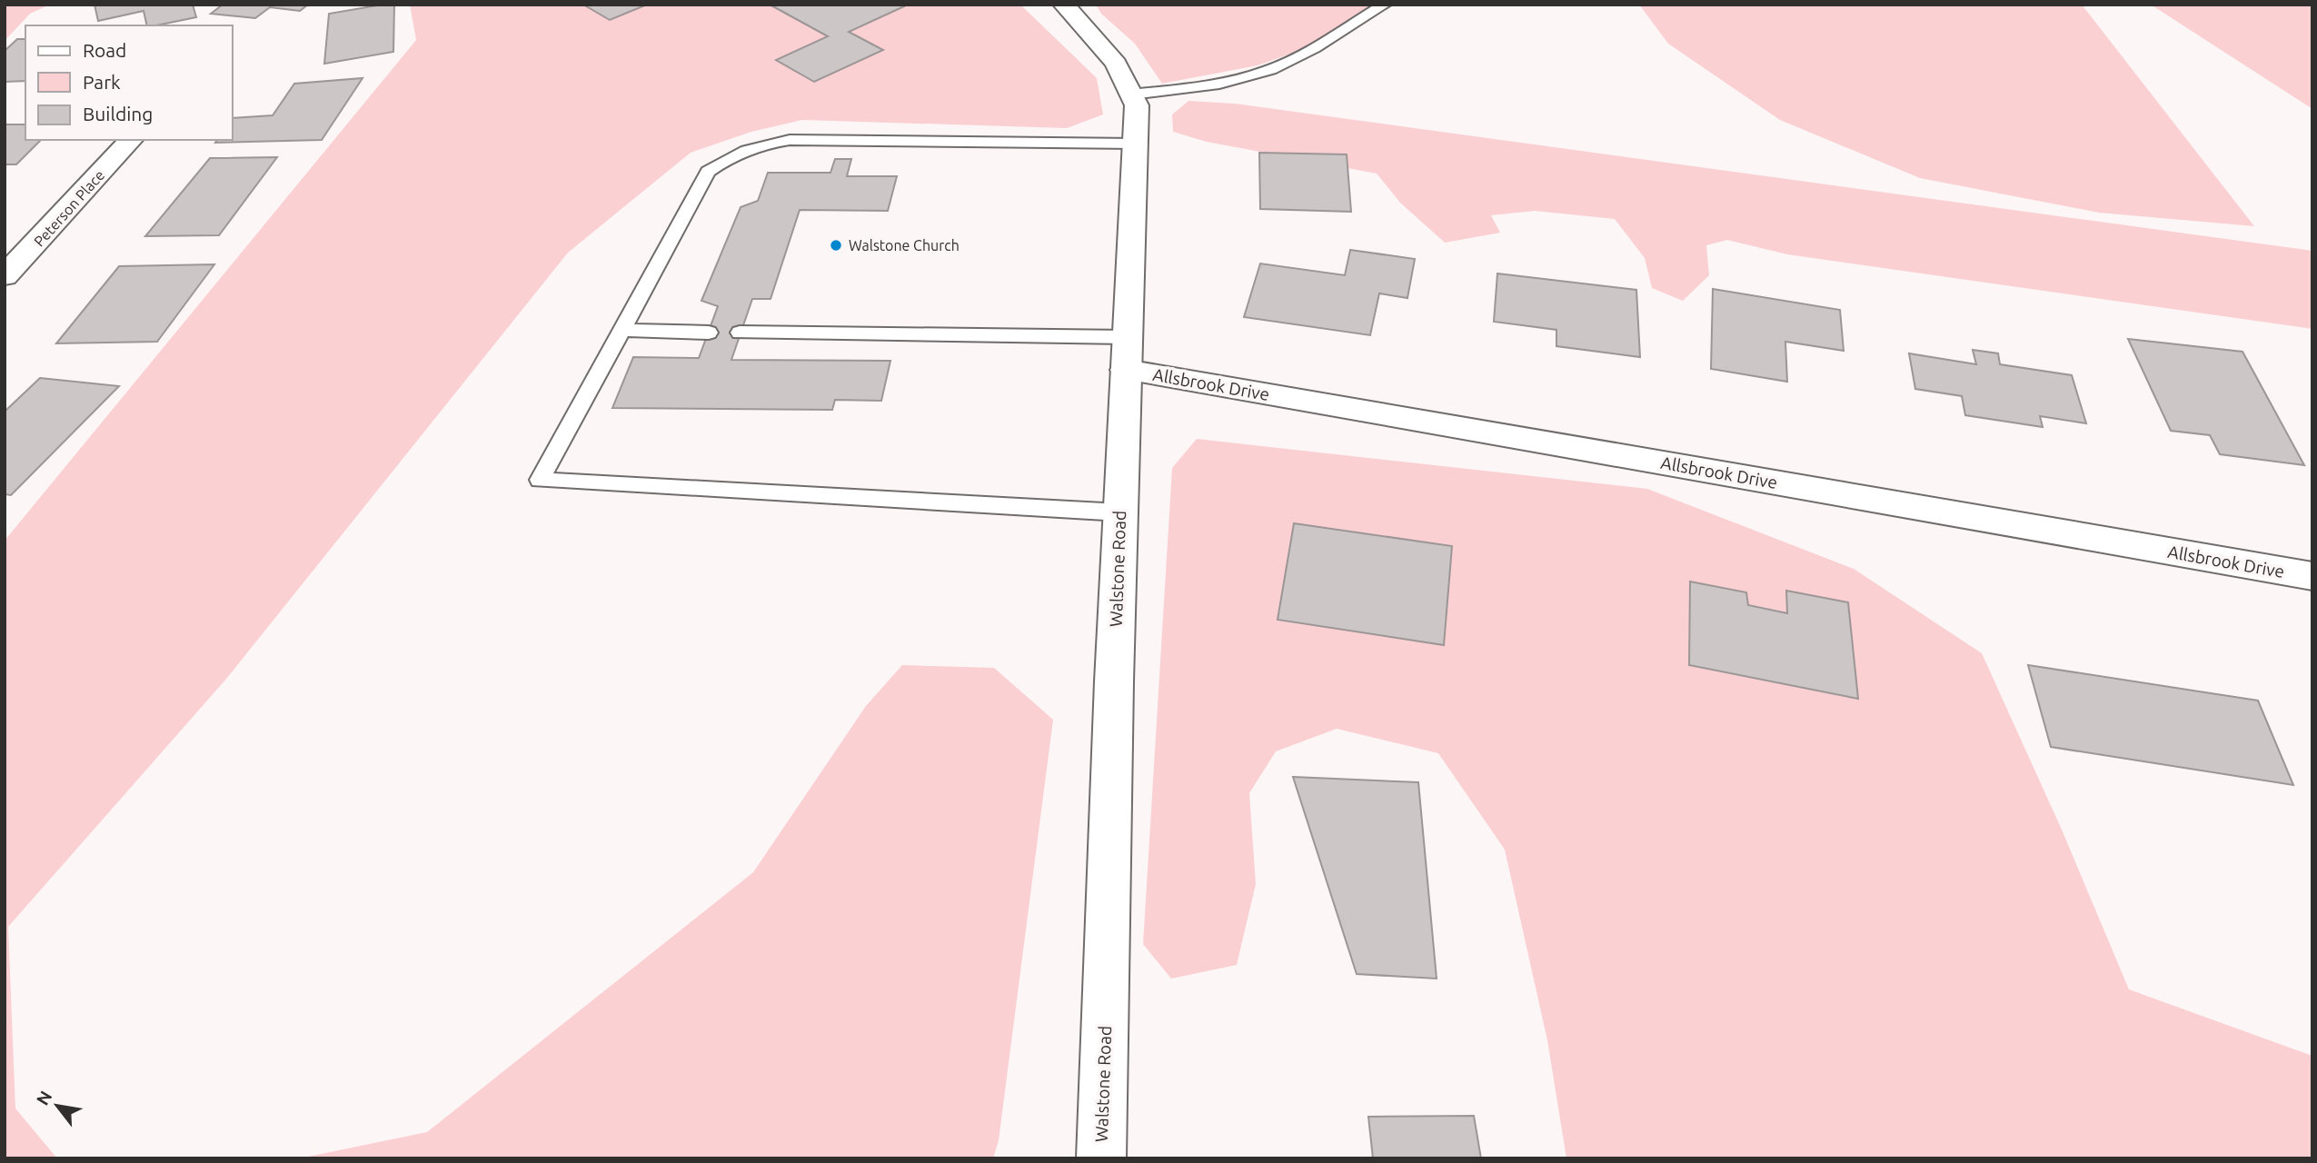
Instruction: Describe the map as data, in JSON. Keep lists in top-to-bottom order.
{
  "streets": {
    "street": ["Peterson Place", "Allsbrook Drive", "Walstone Road"]
  },
  "crossings": [
    ["Allsbrook Drive", "Walstone Road"]
  ],
  "places": ["Walstone Church"],
  "legend": ["Road", "Park", "Building"],
  "north": "top left"
}
